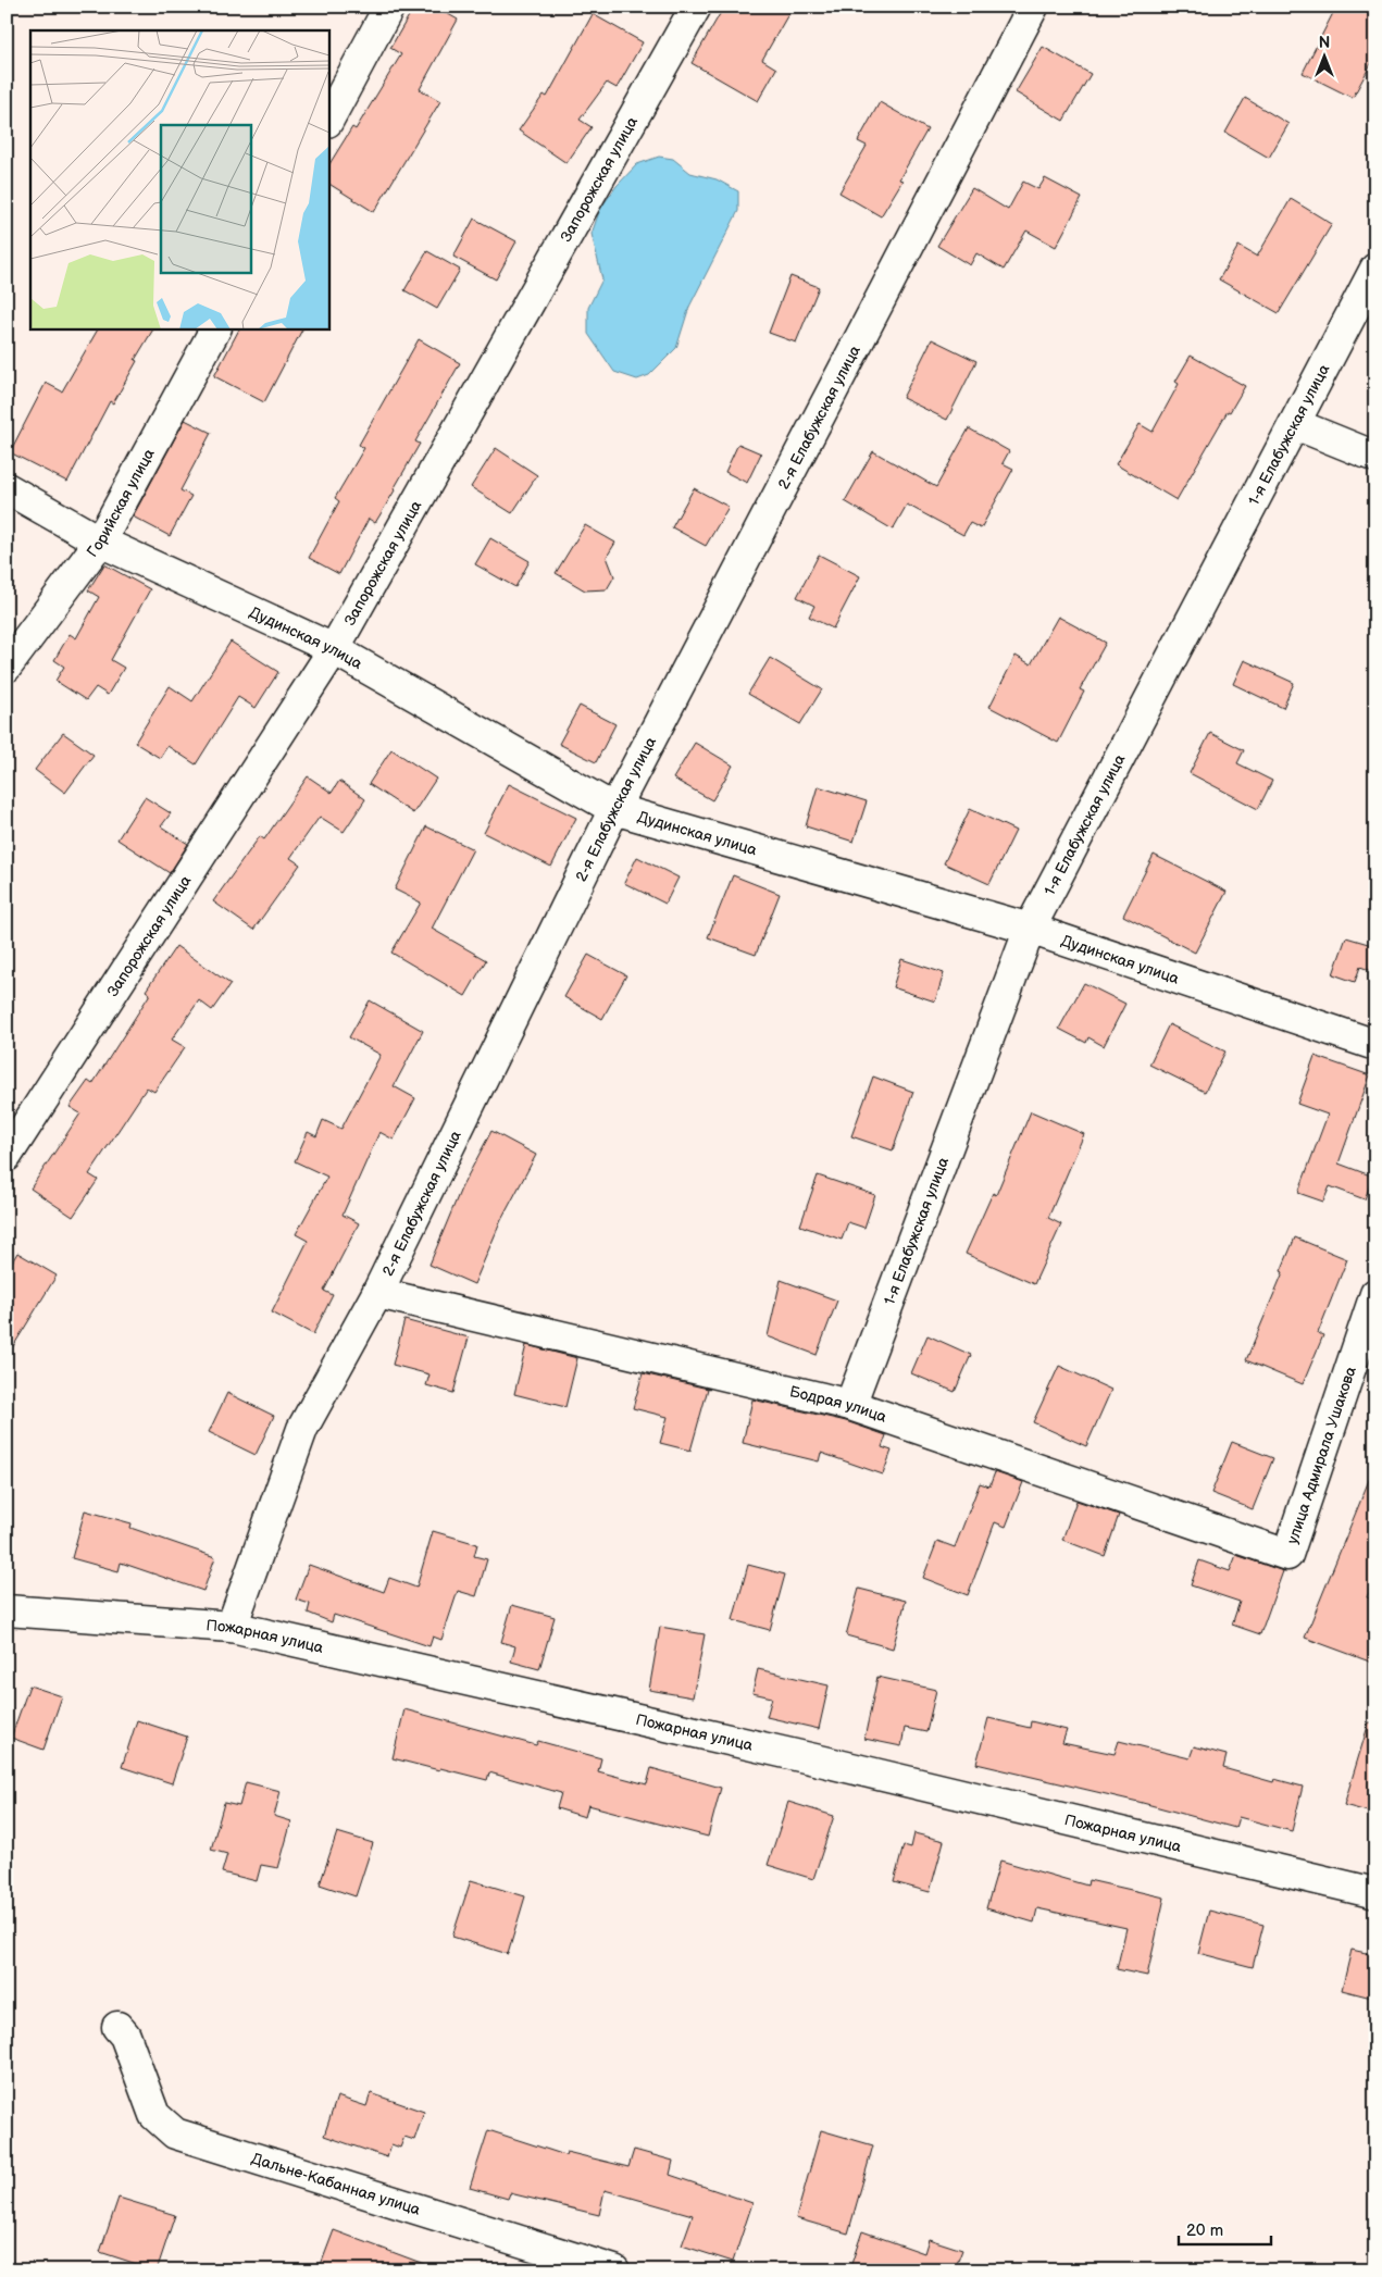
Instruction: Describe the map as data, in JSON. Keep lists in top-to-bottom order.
{
  "streets": {
    "street": [
      "Запорожская улица",
      "2-я Елабужская улица",
      "1-я Елабужская улица",
      "Горийская улица",
      "Дудинская улица",
      "Бодрая улица",
      "улица Адмирала Ушакова",
      "Пожарная улица",
      "Дальне-Кабанная улица"
    ]
  },
  "crossings": [
    ["Запорожская улица", "Дудинская улица"],
    ["2-я Елабужская улица", "Дудинская улица"],
    ["2-я Елабужская улица", "Бодрая улица"],
    ["2-я Елабужская улица", "Пожарная улица"],
    ["1-я Елабужская улица", "Дудинская улица"],
    ["1-я Елабужская улица", "Бодрая улица"],
    ["Горийская улица", "Дудинская улица"],
    ["Бодрая улица", "улица Адмирала Ушакова"]
  ],
  "scale_bar": "20 m",
  "north": "top"
}
